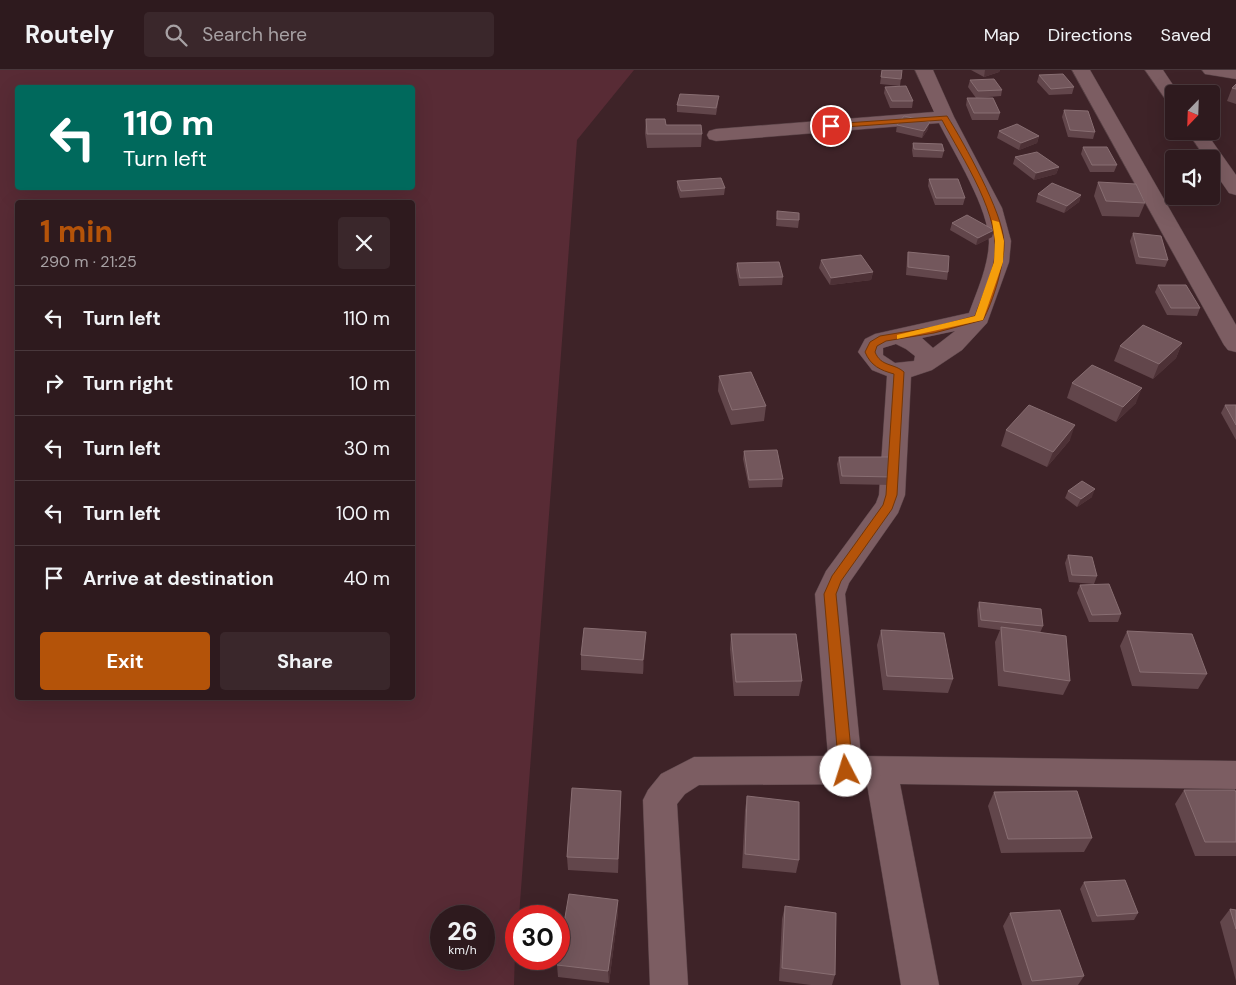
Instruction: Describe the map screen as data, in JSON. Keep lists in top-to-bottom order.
{
  "north": "bottom left",
  "page": {
    "header": "Routely",
    "search": "Search here",
    "nav": ["Map", "Directions", "Saved"],
    "turn": ["110 m", "Turn left"],
    "heading": ["1 min", "290 m · 21:25"],
    "list": [
      {
        "name": "Turn left",
        "value": "110 m"
      },
      {
        "name": "Turn right",
        "value": "10 m"
      },
      {
        "name": "Turn left",
        "value": "30 m"
      },
      {
        "name": "Turn left",
        "value": "100 m"
      },
      {
        "name": "Arrive at destination",
        "value": "40 m"
      }
    ],
    "buttons": ["Exit", "Share"],
    "speed": "26 km/h",
    "limit": "30"
  }
}
